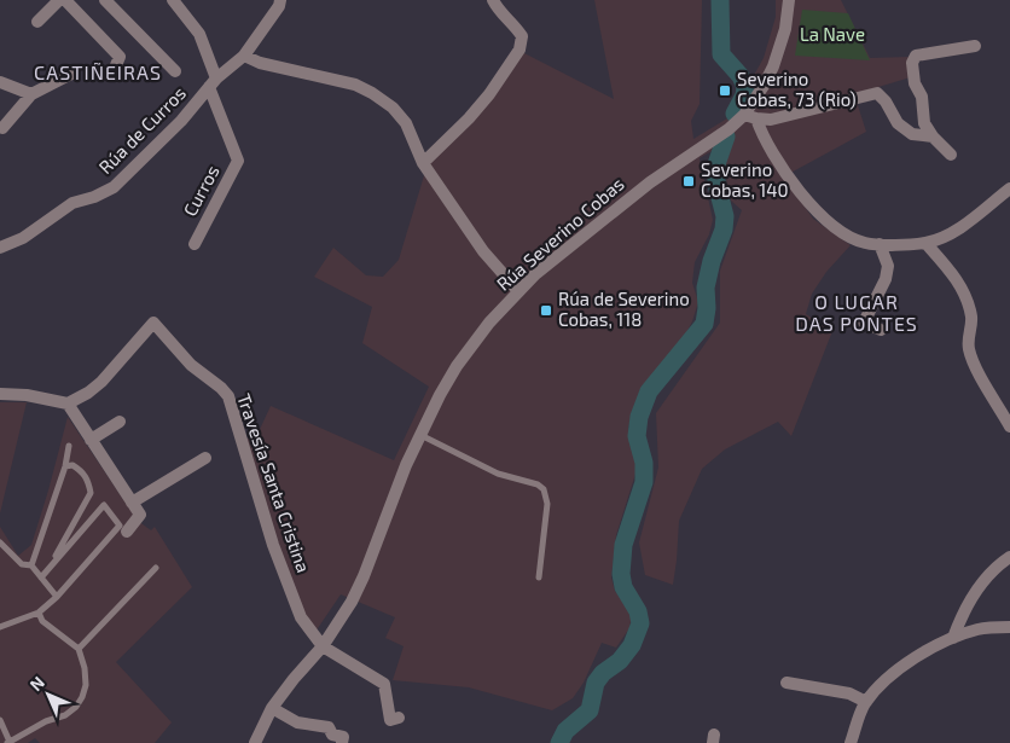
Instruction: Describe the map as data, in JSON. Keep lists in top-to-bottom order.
{
  "streets": {
    "street": [
      "Rúa de Curros",
      "Curros",
      "Rúa Severino Cobas",
      "Travesía Santa Cristina"
    ]
  },
  "crossings": [
    ["Rúa de Curros", "Curros"],
    ["Rúa Severino Cobas", "Travesía Santa Cristina"]
  ],
  "districts": ["CASTIÑEIRAS", "O LUGAR DAS PONTES"],
  "parks": ["La Nave"],
  "places": {
    "transit": ["Severino Cobas, 73 (Rio)", "Severino Cobas, 140", "Rúa de Severino Cobas, 118"]
  },
  "north": "top left"
}
